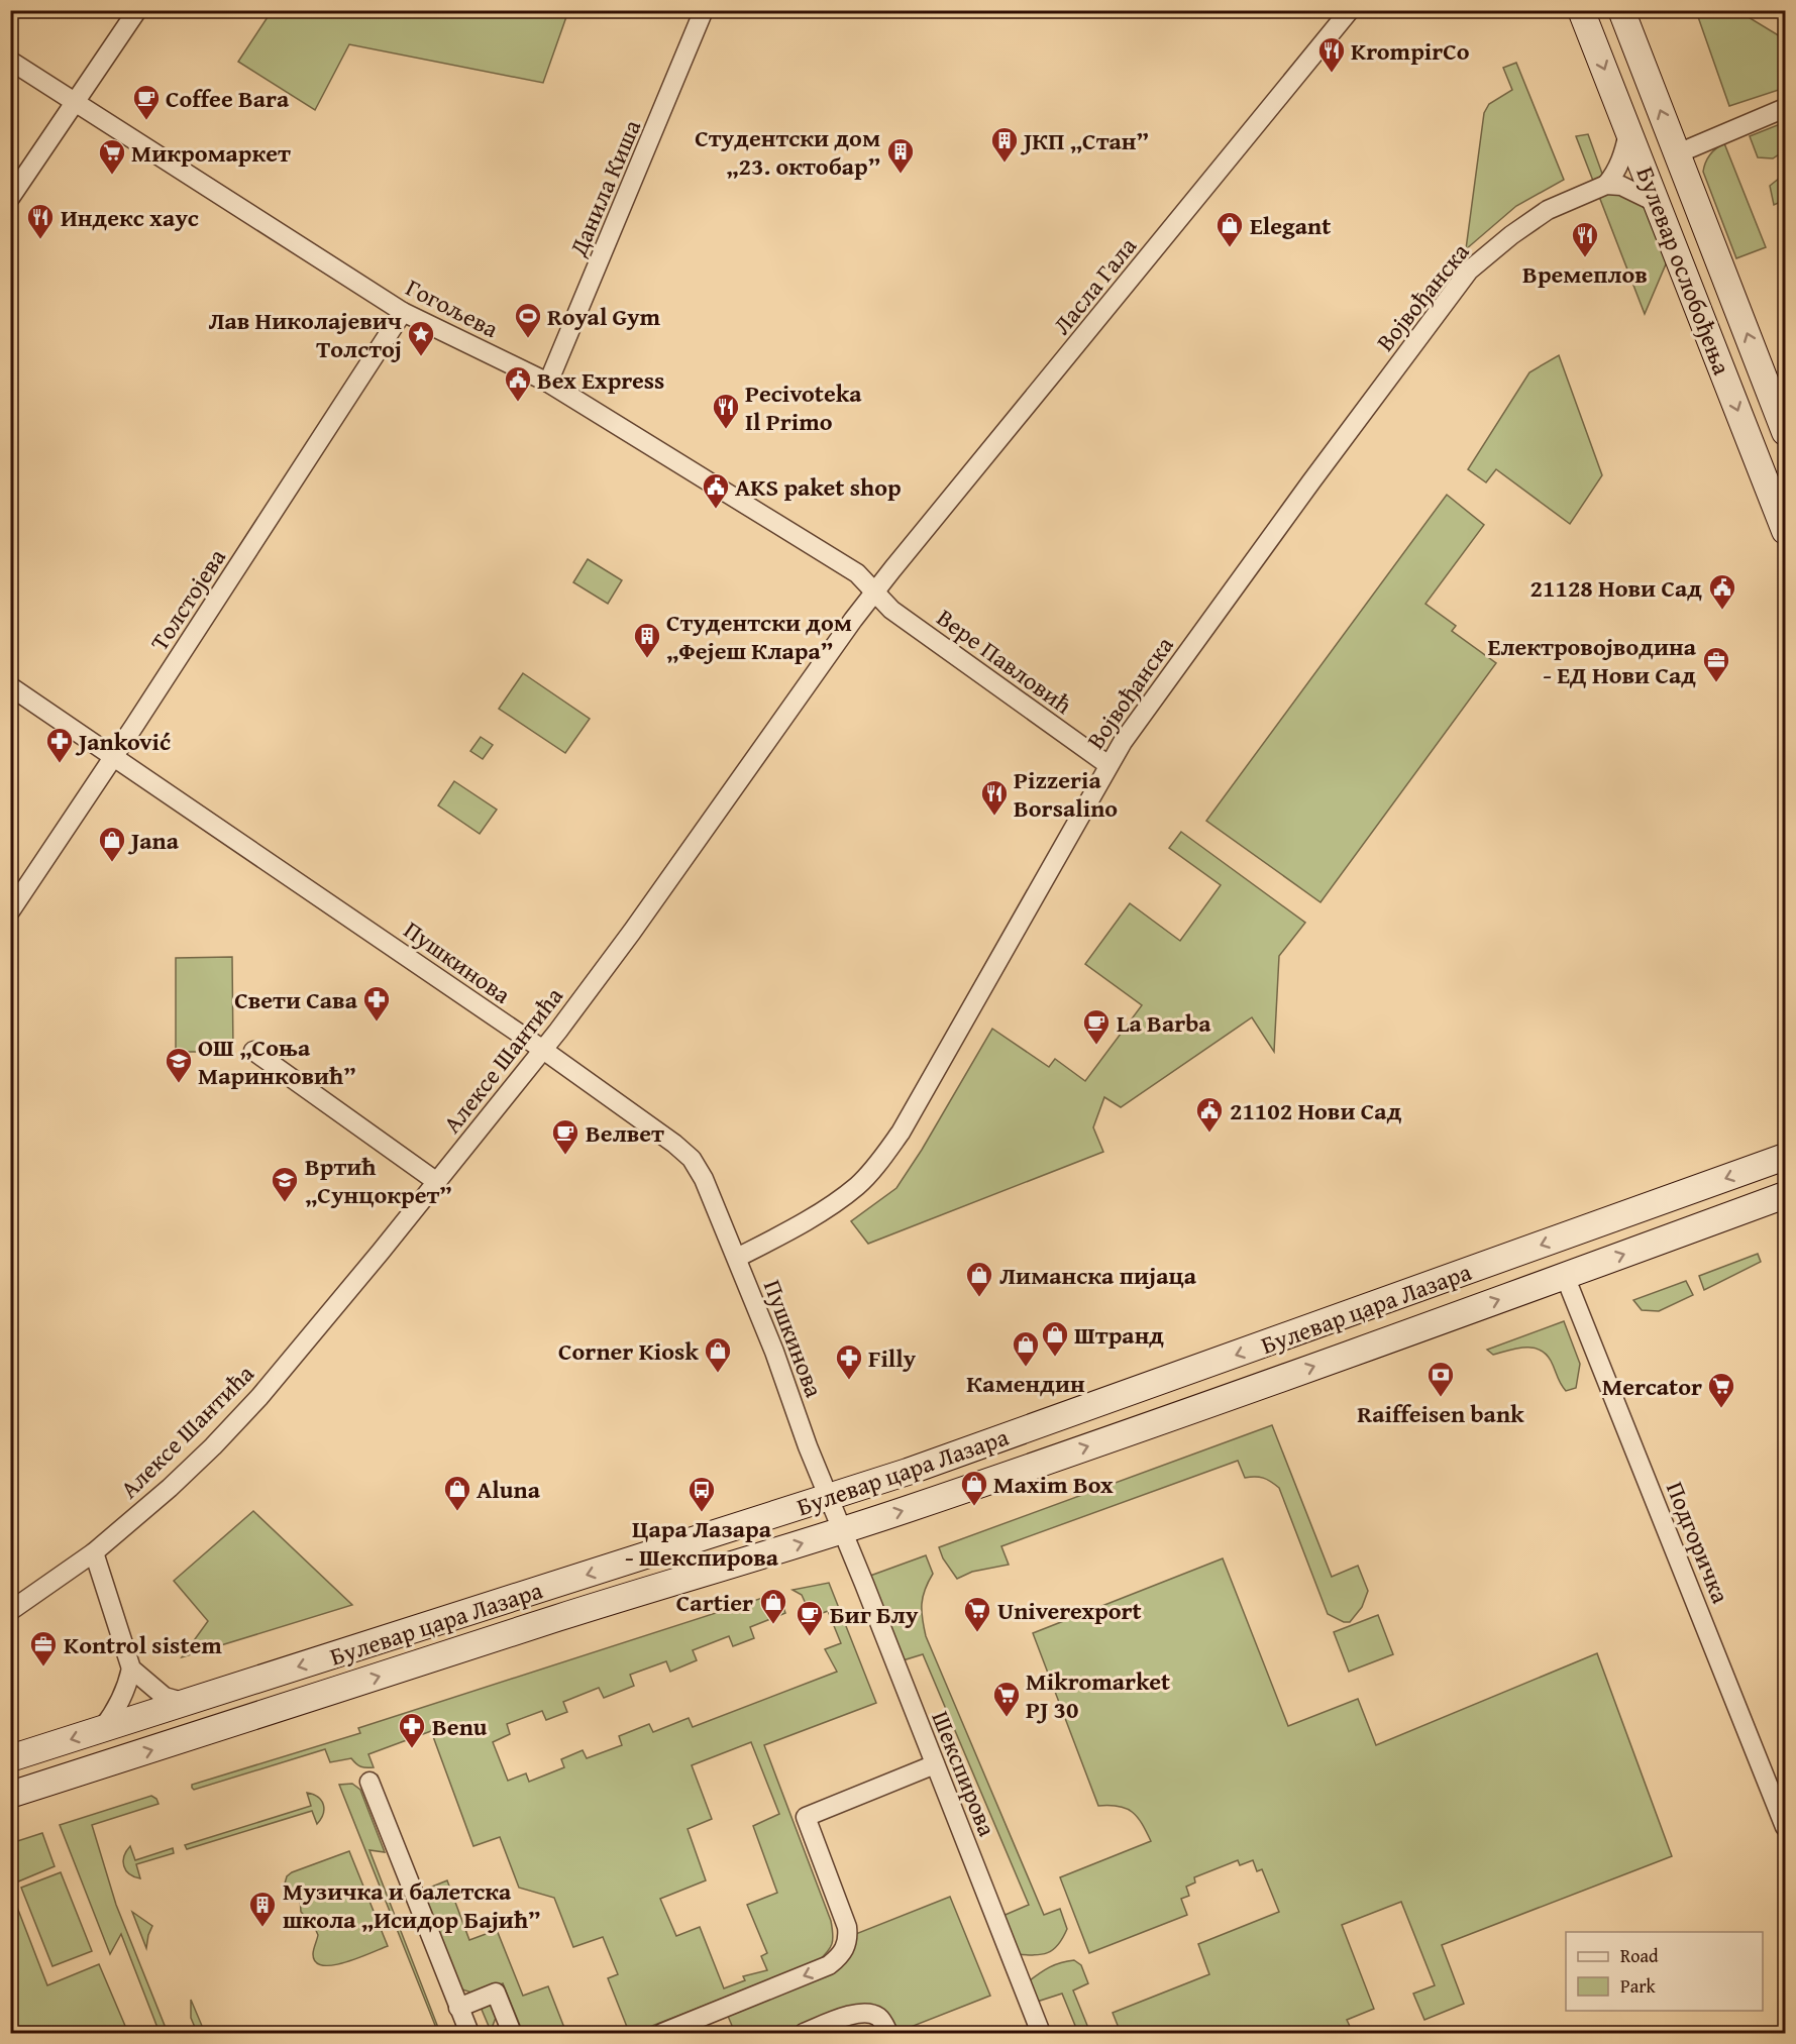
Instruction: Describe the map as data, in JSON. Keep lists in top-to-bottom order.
{
  "streets": {
    "main road": ["Булевар ослобођења", "Булевар цара Лазара"],
    "street": [
      "Данила Киша",
      "Ласла Гала",
      "Војвођанска",
      "Гогољева",
      "Толстојева",
      "Вере Павловић",
      "Пушкинова",
      "Алексе Шантића",
      "Подгоричка",
      "Шекспирова"
    ]
  },
  "crossings": [
    ["Данила Киша", "Гогољева"],
    ["Ласла Гала", "Гогољева"],
    ["Ласла Гала", "Вере Павловић"],
    ["Ласла Гала", "Алексе Шантића"],
    ["Војвођанска", "Вере Павловић"],
    ["Војвођанска", "Пушкинова"],
    ["Гогољева", "Толстојева"],
    ["Гогољева", "Вере Павловић"],
    ["Гогољева", "Алексе Шантића"],
    ["Толстојева", "Пушкинова"],
    ["Вере Павловић", "Алексе Шантића"],
    ["Пушкинова", "Алексе Шантића"],
    ["Пушкинова", "Булевар цара Лазара"],
    ["Пушкинова", "Шекспирова"],
    ["Булевар цара Лазара", "Подгоричка"],
    ["Булевар цара Лазара", "Шекспирова"]
  ],
  "places": {
    "restaurant": [
      "KrompirCo",
      "Индекс хаус",
      "Времеплов",
      "Pecivoteka Il Primo",
      "Pizzeria Borsalino"
    ],
    "cafe": [
      "Coffee Bara",
      "La Barba",
      "Велвет",
      "Биг Блу"
    ],
    "building": [
      "ЈКП „Стан”",
      "Студентски дом „23. октобар”",
      "Студентски дом „Фејеш Клара”",
      "Музичка и балетска школа „Исидор Бајић”"
    ],
    "supermarket": [
      "Микромаркет",
      "Mercator",
      "Univerexport",
      "Mikromarket PJ 30"
    ],
    "shop": [
      "Elegant",
      "Jana",
      "Лиманска пијаца",
      "Штранд",
      "Камендин",
      "Corner Kiosk",
      "Maxim Box",
      "Aluna",
      "Cartier"
    ],
    "sports": ["Royal Gym"],
    "place": ["Лав Николајевич Толстој"],
    "public building": [
      "Bex Express",
      "AKS paket shop",
      "21128 Нови Сад",
      "21102 Нови Сад"
    ],
    "office": ["Електровојводина - ЕД Нови Сад", "Kontrol sistem"],
    "pharmacy": [
      "Janković",
      "Свети Сава",
      "Filly",
      "Benu"
    ],
    "school or university": ["ОШ „Соња Маринковић”", "Вртић „Сунцокрет”"],
    "bank": ["Raiffeisen bank"],
    "bus stop": ["Цара Лазара - Шекспирова"]
  },
  "legend": ["Road", "Park"]
}
